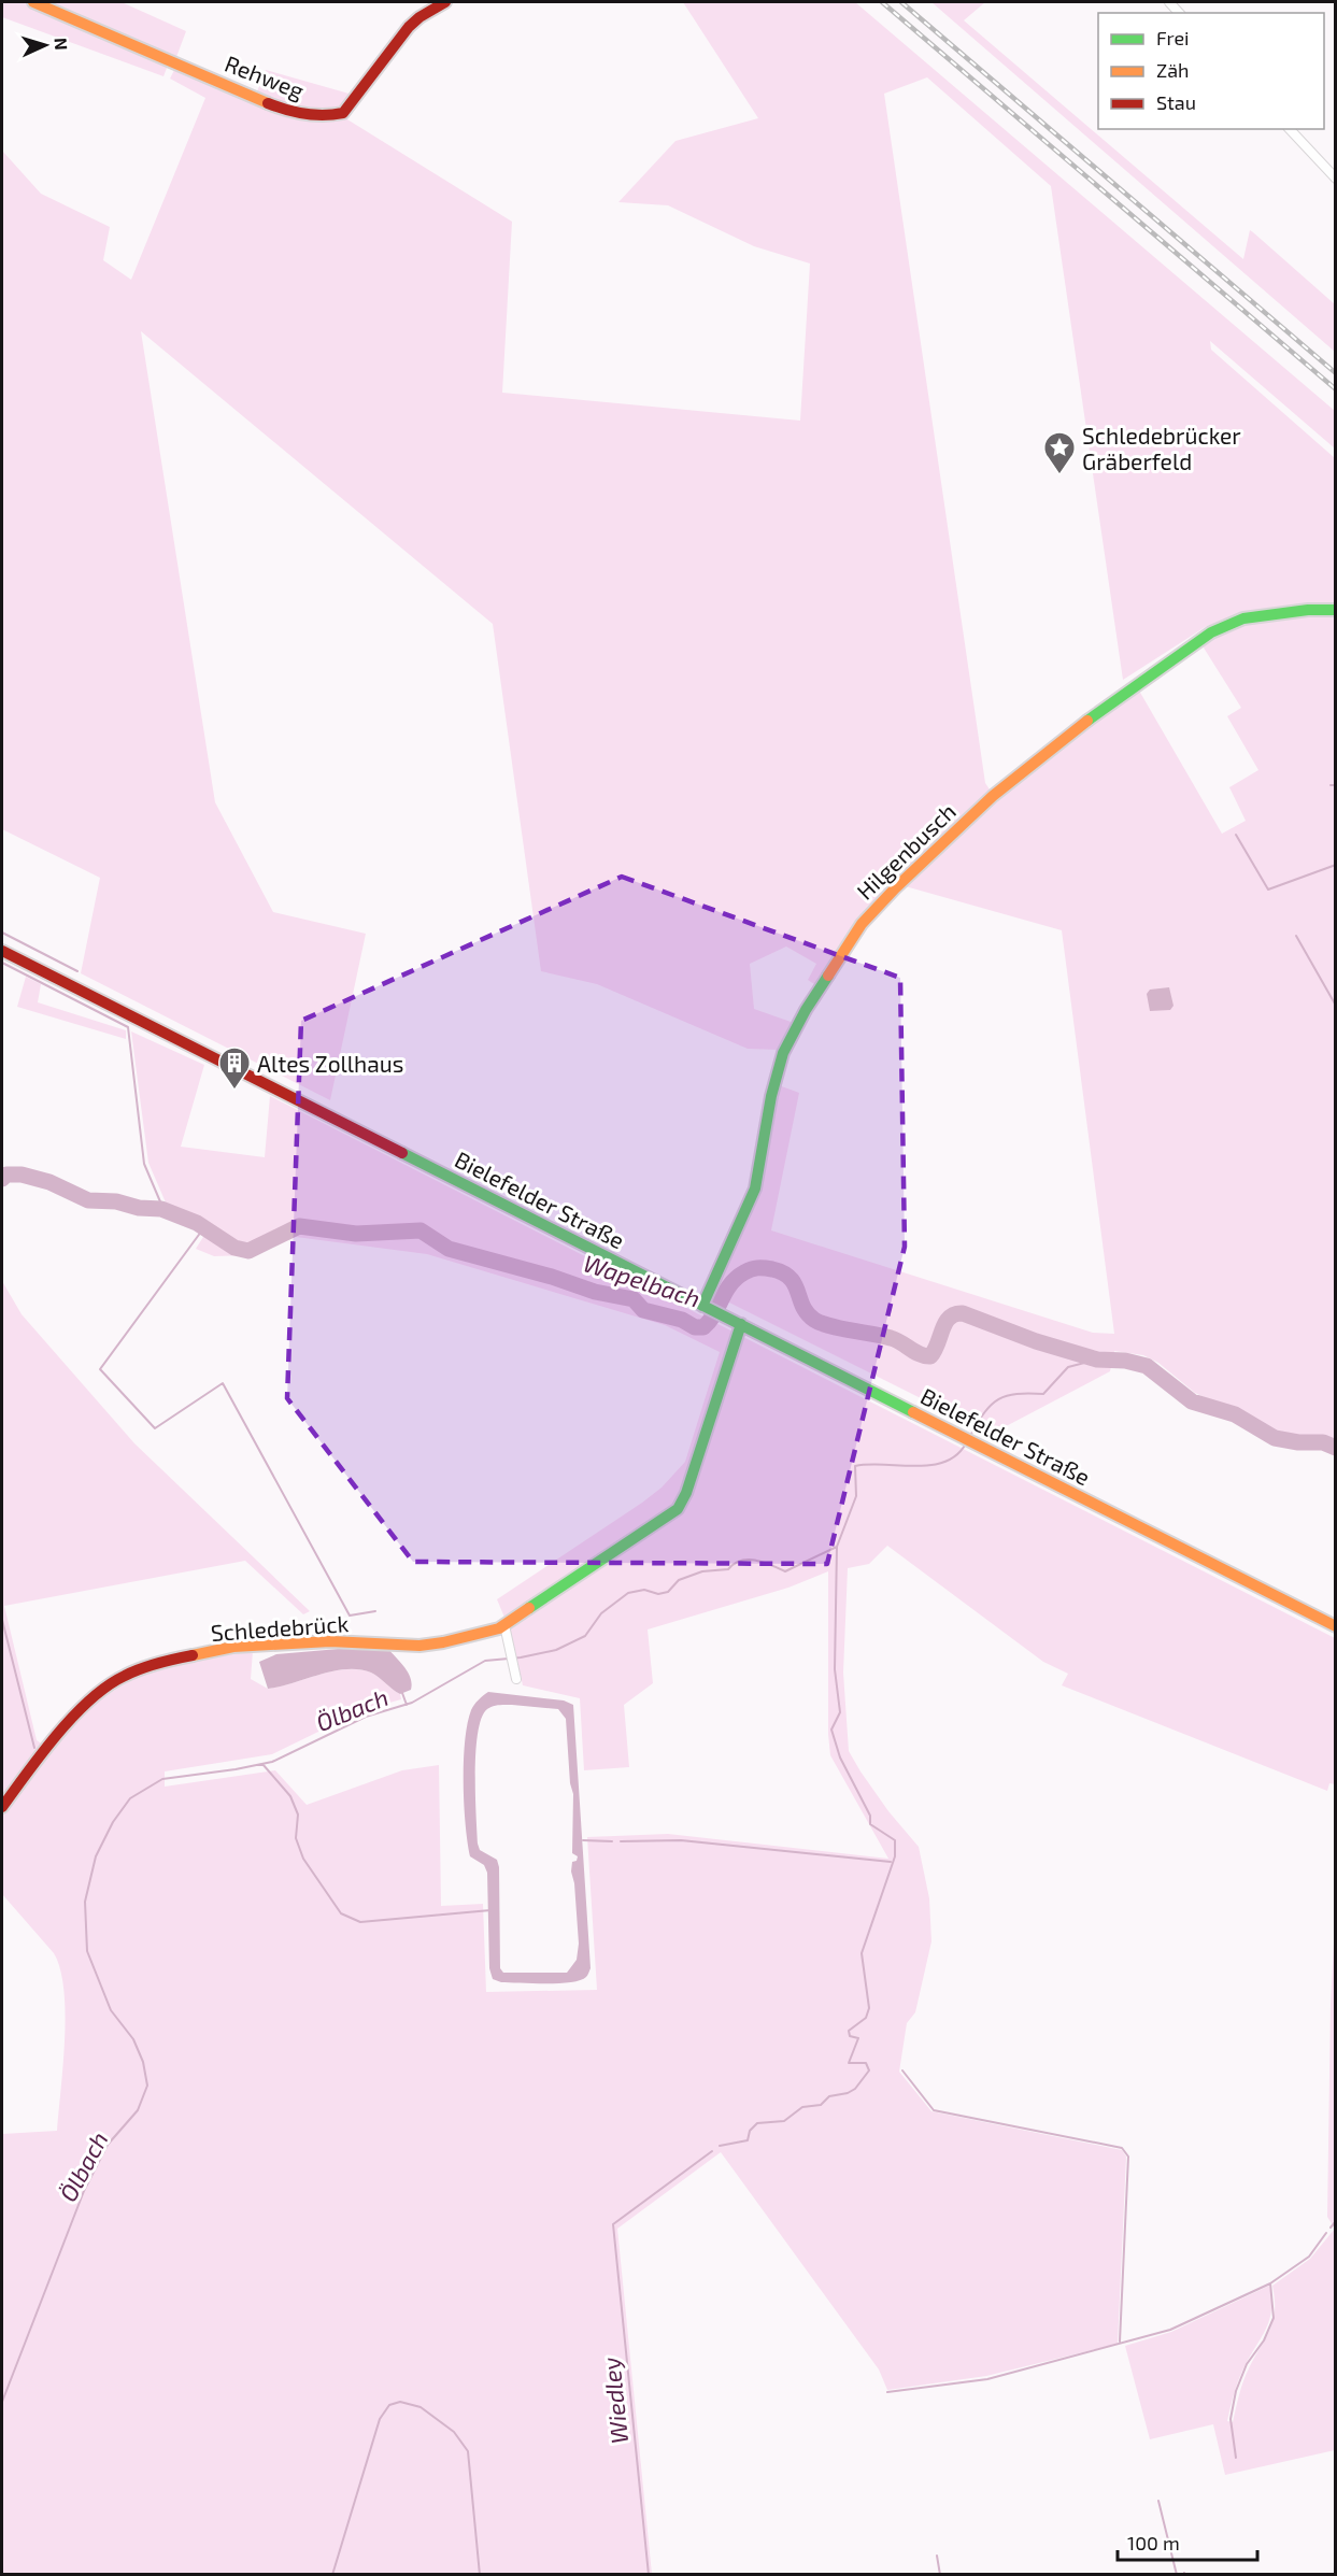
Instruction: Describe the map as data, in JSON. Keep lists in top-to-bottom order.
{
  "streets": {
    "street": [
      "Rehweg",
      "Hilgenbusch",
      "Bielefelder Straße",
      "Schledebrück"
    ]
  },
  "crossings": [
    ["Hilgenbusch", "Bielefelder Straße"],
    ["Bielefelder Straße", "Schledebrück"]
  ],
  "water": ["Wapelbach", "Ölbach", "Wiedley"],
  "places": {
    "place": ["Schledebrücker Gräberfeld"],
    "building": ["Altes Zollhaus"]
  },
  "legend": ["Frei", "Zäh", "Stau"],
  "scale_bar": "100 m",
  "north": "right"
}
